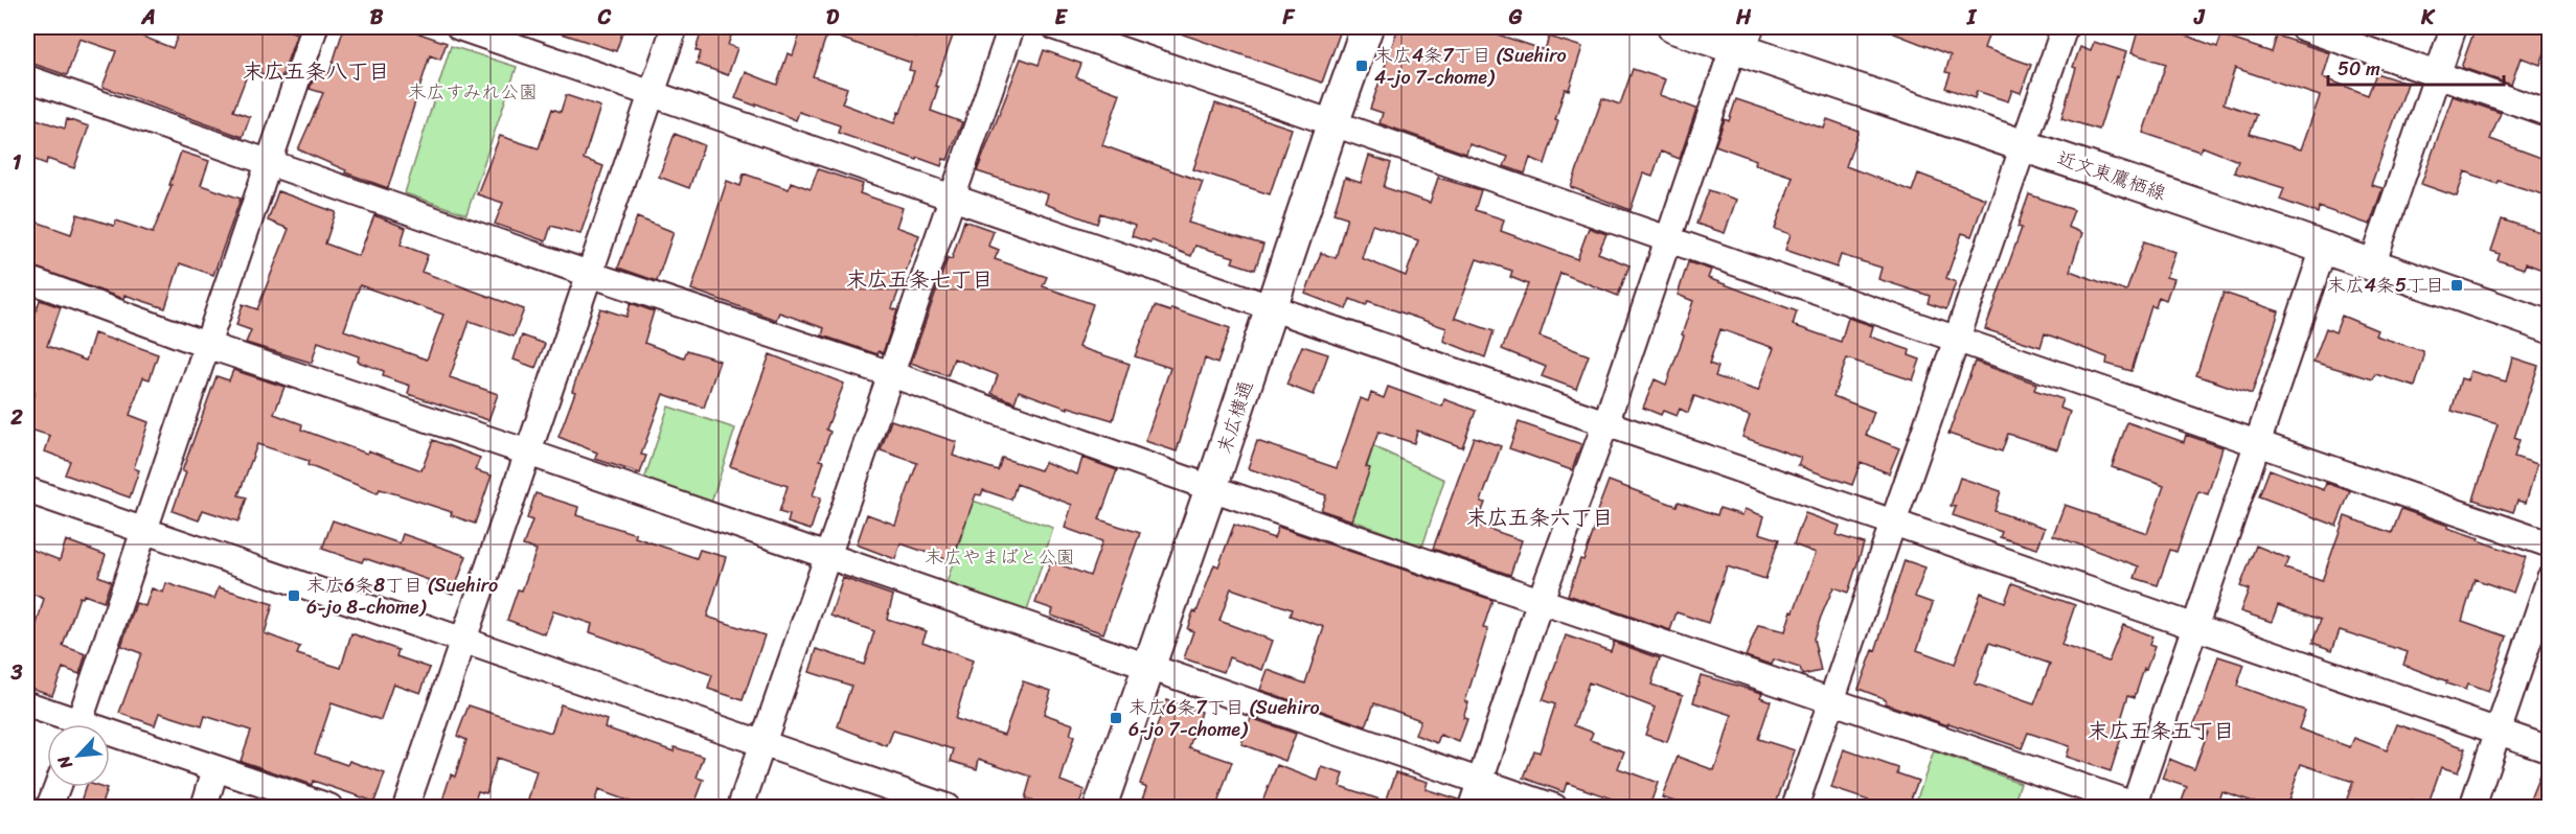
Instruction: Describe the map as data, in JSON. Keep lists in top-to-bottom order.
{
  "streets": {
    "street": ["近文東鷹栖線", "末広横通"]
  },
  "districts": [
    "末広五条八丁目",
    "末広五条七丁目",
    "末広五条六丁目",
    "末広五条五丁目"
  ],
  "parks": ["末広すみれ公園", "末広やまばと公園"],
  "places": {
    "transit": [
      "末広4条7丁目 (Suehiro 4-jo 7-chome)",
      "末広4条5丁目",
      "末広6条8丁目 (Suehiro 6-jo 8-chome)",
      "末広6条7丁目 (Suehiro 6-jo 7-chome)"
    ]
  },
  "scale_bar": "50 m",
  "north": "bottom left",
  "grid": {
    "columns": [
      "A",
      "B",
      "C",
      "D",
      "E",
      "F",
      "G",
      "H",
      "I",
      "J",
      "K"
    ],
    "rows": ["1", "2", "3"]
  }
}
